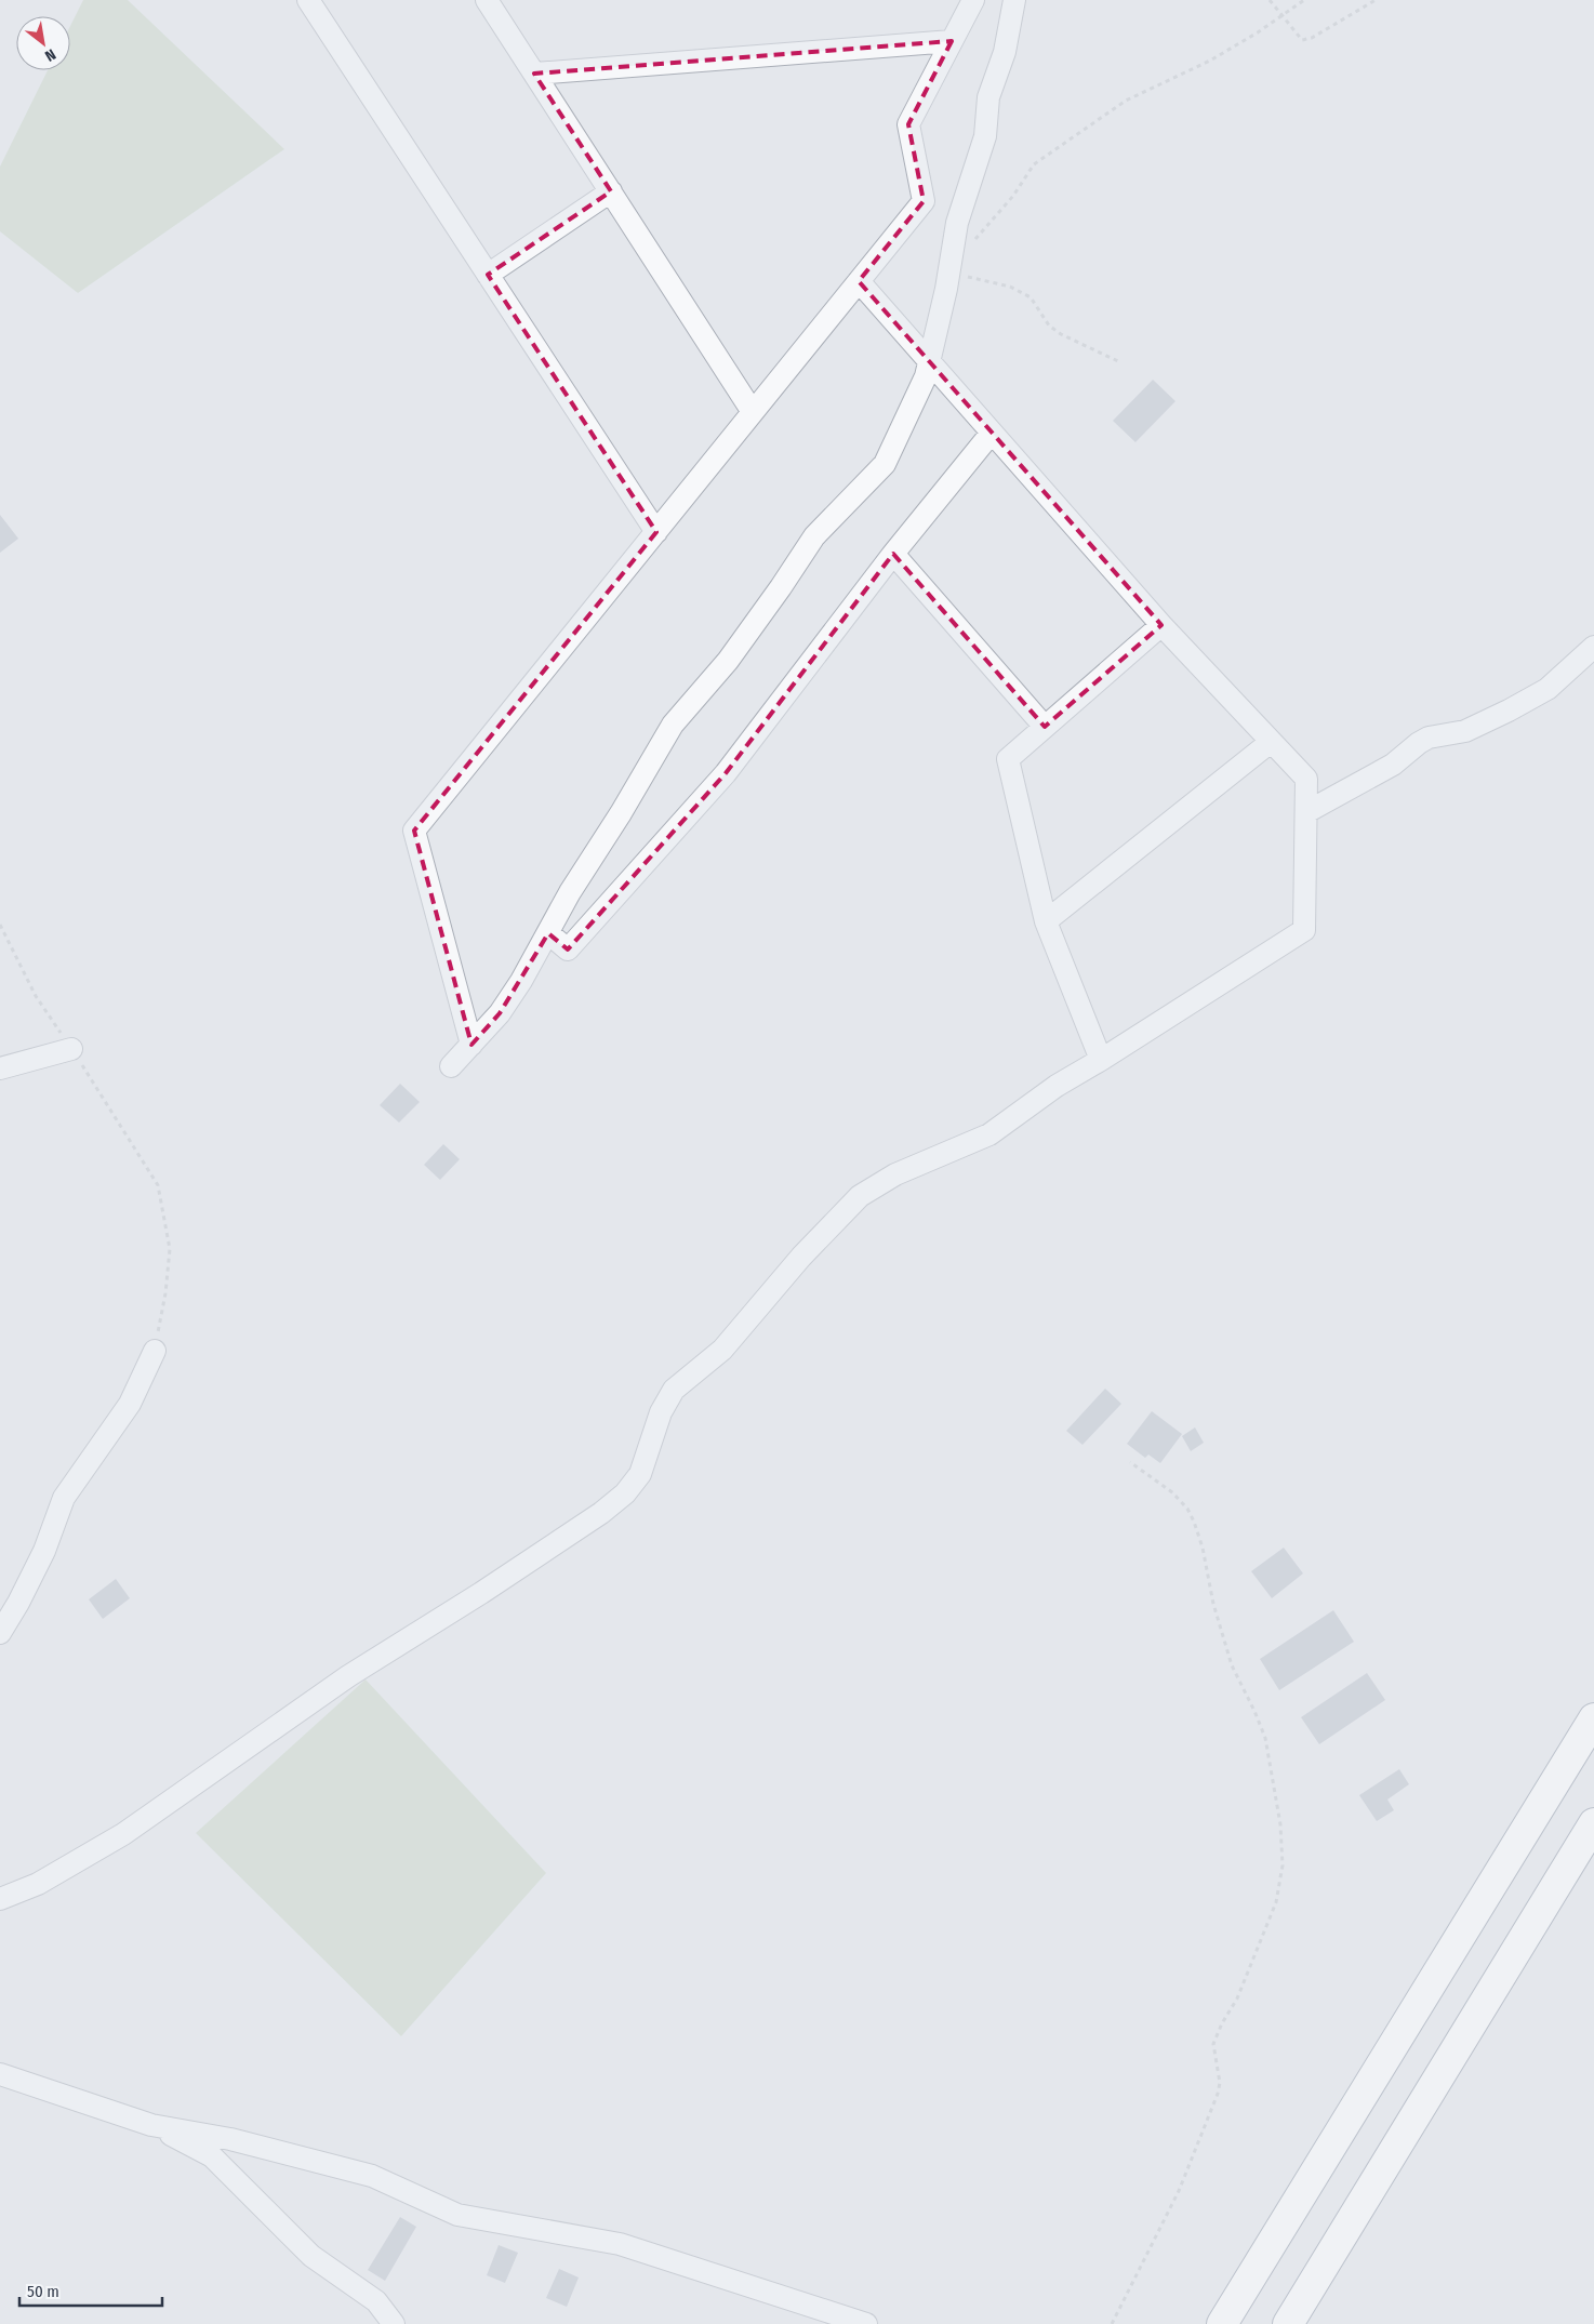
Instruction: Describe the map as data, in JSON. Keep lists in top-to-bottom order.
{
  "scale_bar": "50 m",
  "north": "bottom right"
}
